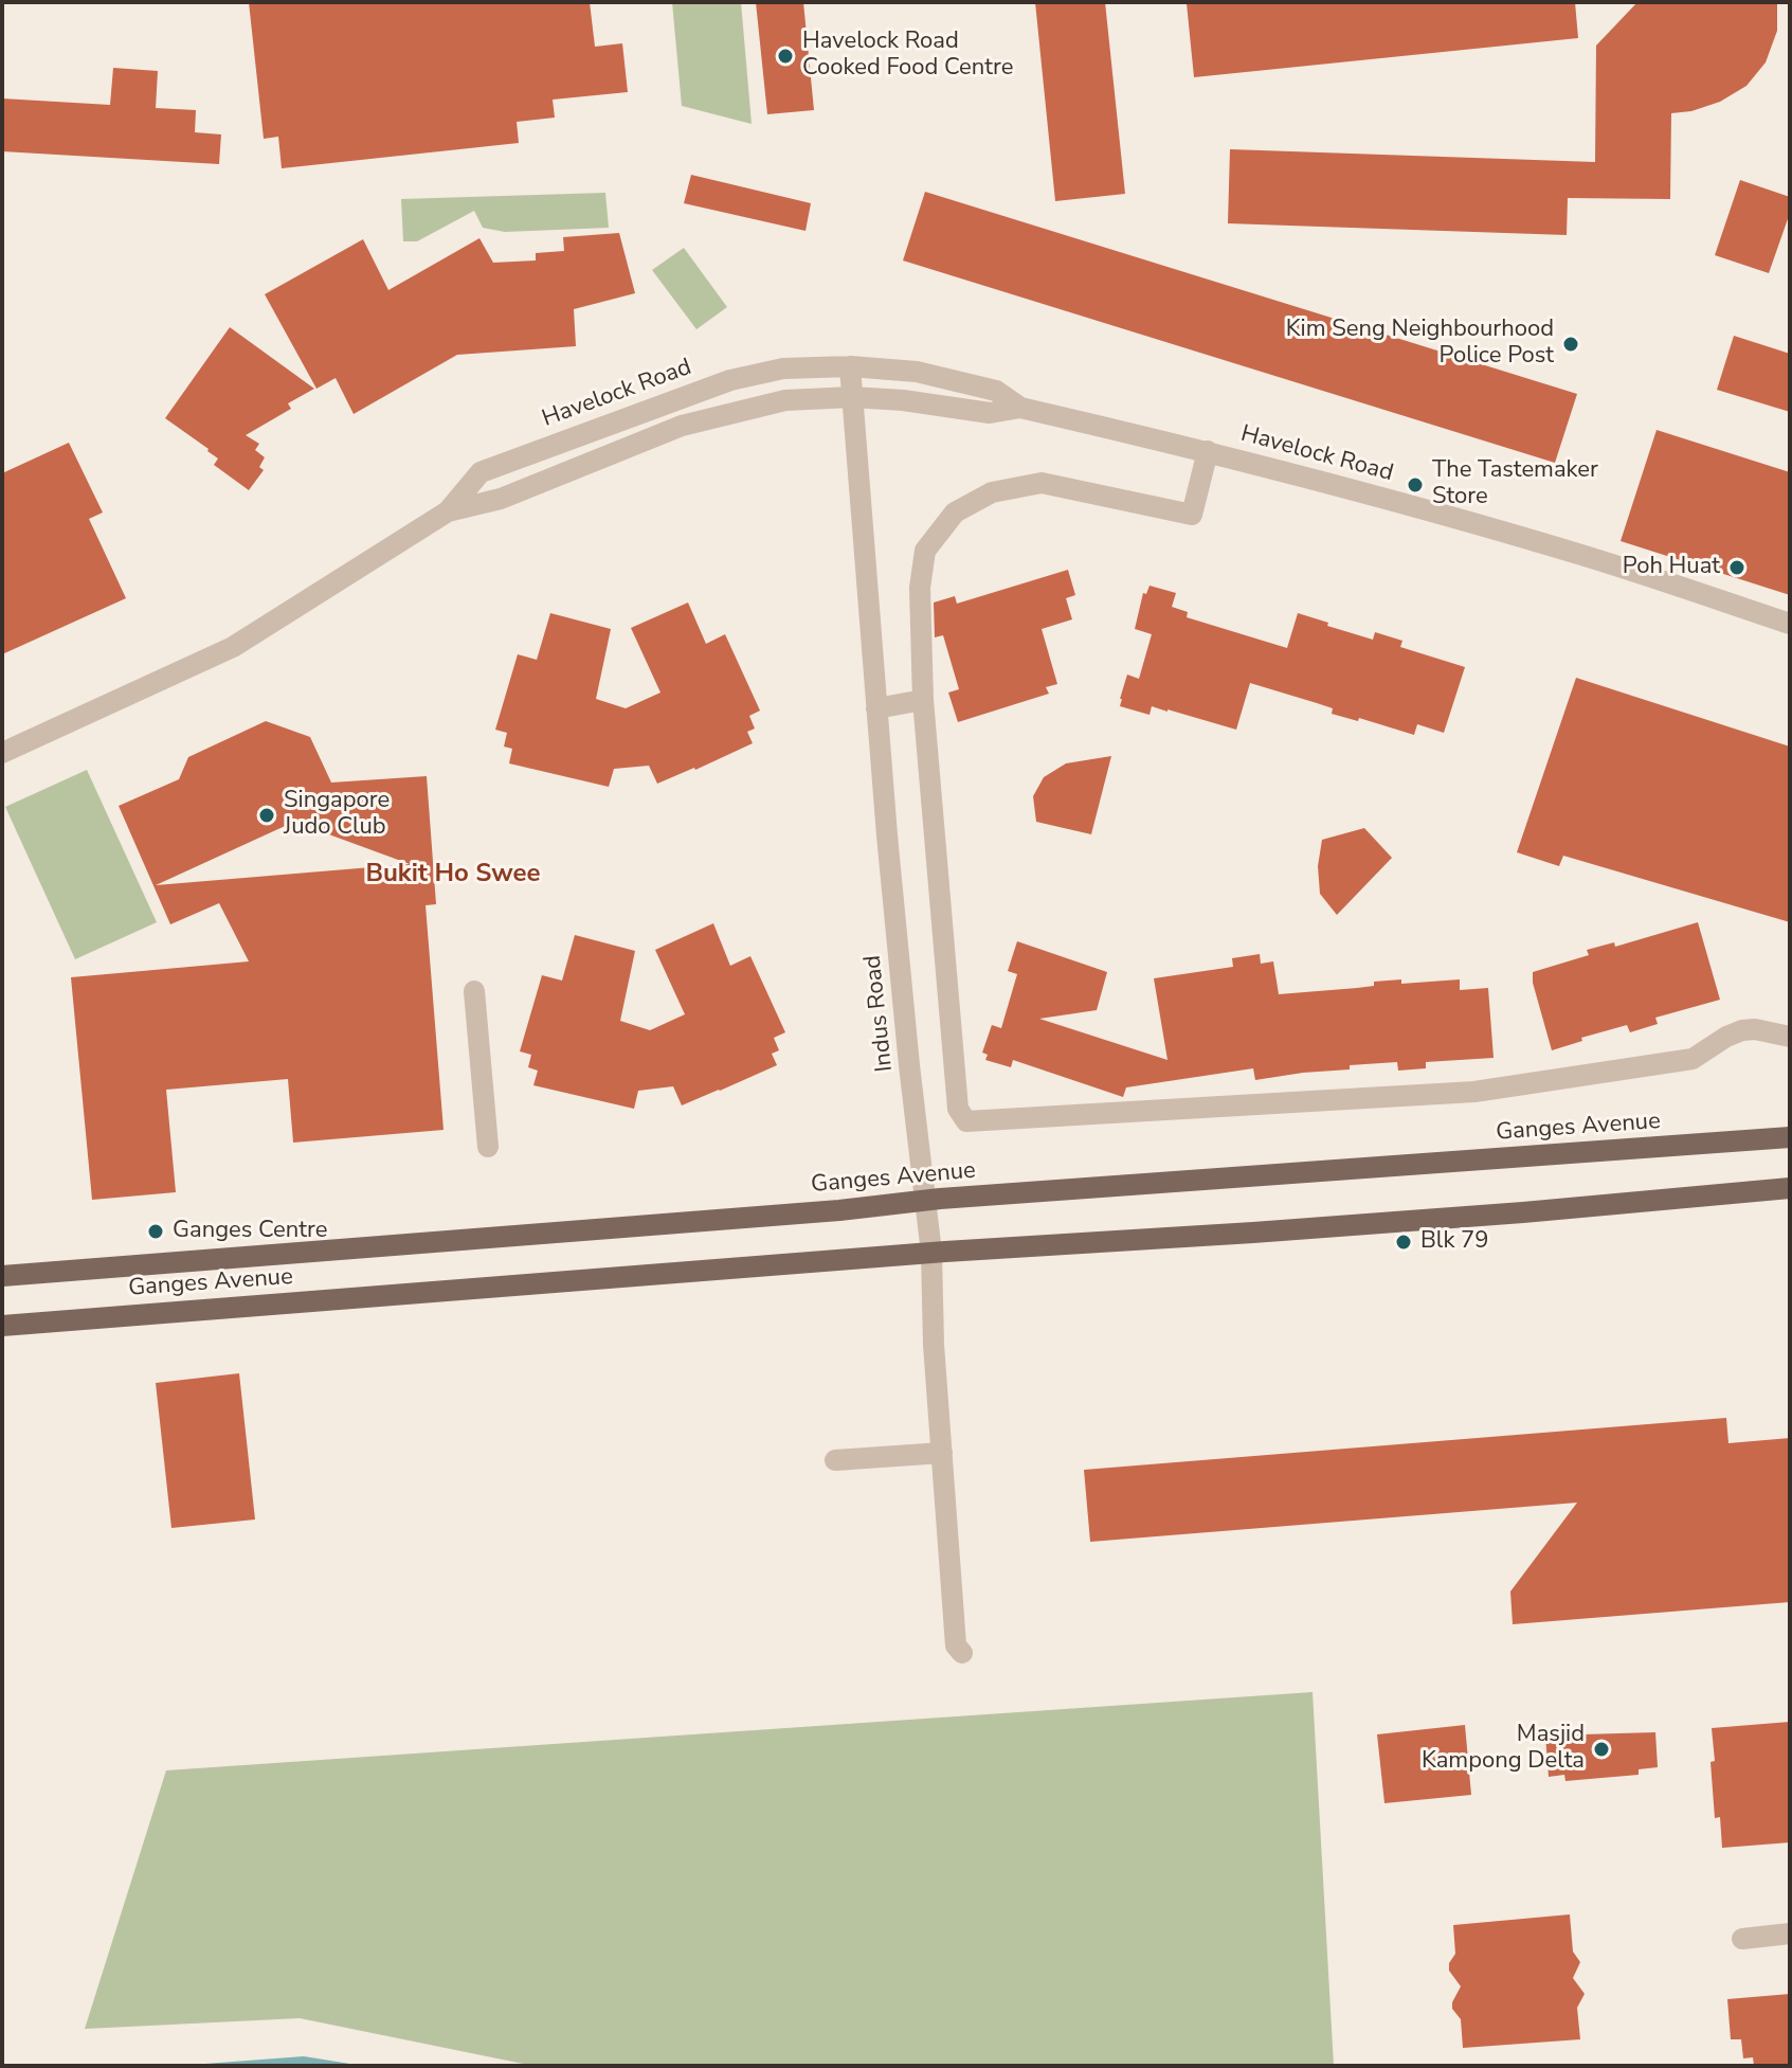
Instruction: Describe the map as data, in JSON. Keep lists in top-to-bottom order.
{
  "streets": {
    "main road": ["Ganges Avenue"],
    "street": ["Havelock Road", "Indus Road"]
  },
  "crossings": [
    ["Havelock Road", "Indus Road"],
    ["Indus Road", "Ganges Avenue"]
  ],
  "districts": ["Bukit Ho Swee"],
  "places": [
    "Havelock Road Cooked Food Centre",
    "Kim Seng Neighbourhood Police Post",
    "The Tastemaker Store",
    "Poh Huat",
    "Singapore Judo Club",
    "Ganges Centre",
    "Blk 79",
    "Masjid Kampong Delta"
  ]
}
